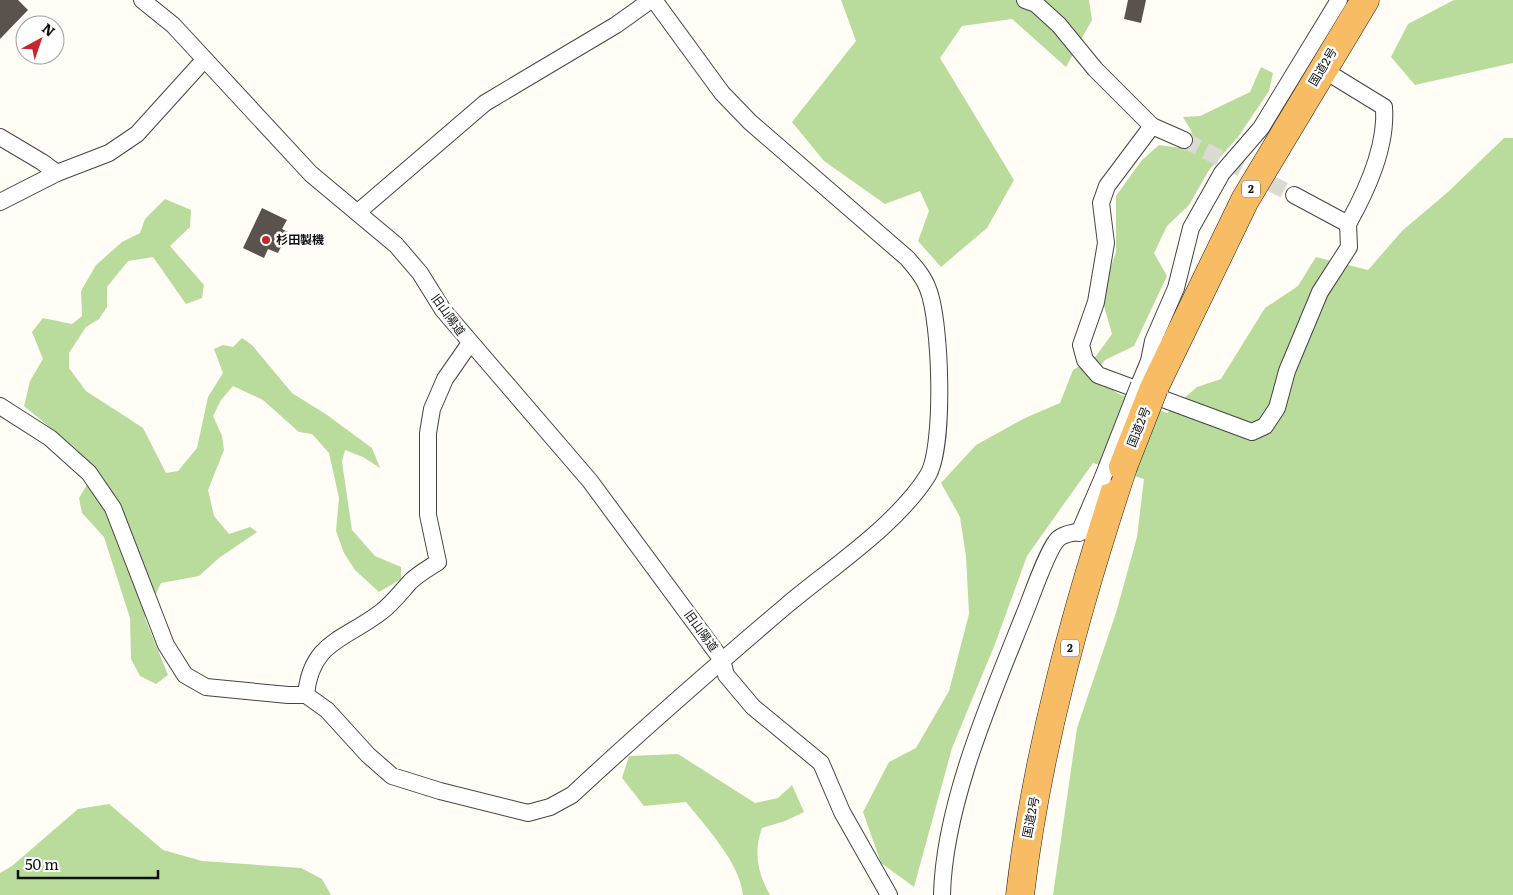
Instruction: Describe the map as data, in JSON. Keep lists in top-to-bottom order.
{
  "streets": {
    "highway": ["国道2号", "2"],
    "street": ["旧山陽道"]
  },
  "places": ["杉田製機"],
  "scale_bar": "50 m",
  "north": "top right"
}
